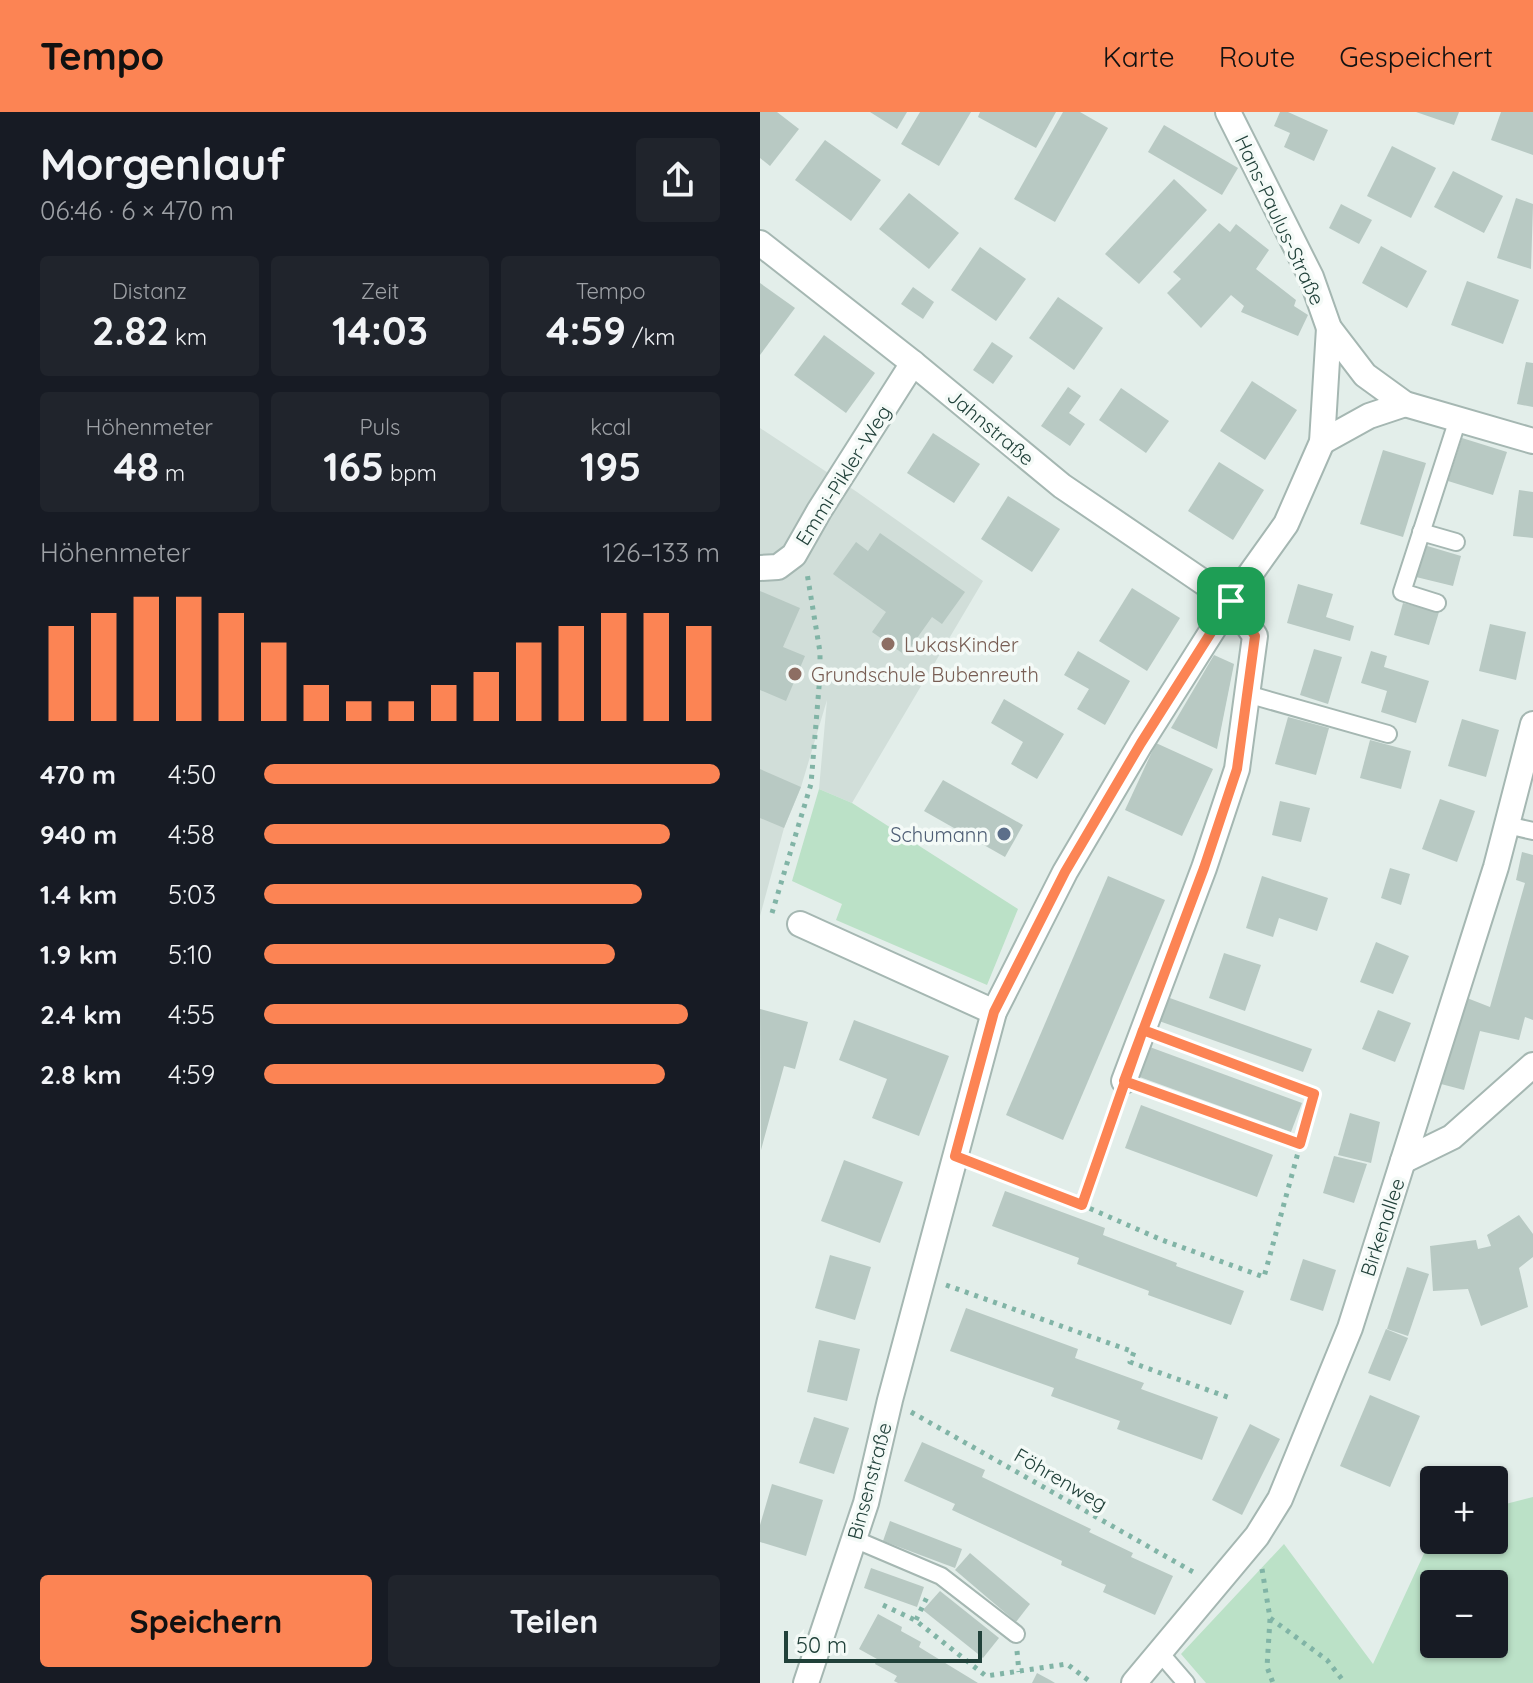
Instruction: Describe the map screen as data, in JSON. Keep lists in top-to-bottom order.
{
  "streets": {
    "street": [
      "Hans-Paulus-Straße",
      "Jahnstraße",
      "Emmi-Pikler-Weg",
      "Birkenallee",
      "Binsenstraße"
    ],
    "path": ["Föhrenweg"]
  },
  "crossings": [
    ["Hans-Paulus-Straße", "Binsenstraße"],
    ["Jahnstraße", "Emmi-Pikler-Weg"],
    ["Jahnstraße", "Binsenstraße"],
    ["Birkenallee", "Föhrenweg"],
    ["Föhrenweg", "Binsenstraße"]
  ],
  "places": ["LukasKinder", "Grundschule Bubenreuth", "Schumann"],
  "scale_bar": "50 m",
  "page": {
    "header": "Tempo",
    "nav": ["Karte", "Route", "Gespeichert"],
    "heading": ["Morgenlauf", "06:46 · 6 × 470 m"],
    "stats": [
      ["Distanz", "2.82 km"],
      ["Zeit", "14:03"],
      ["Tempo", "4:59 /km"],
      ["Höhenmeter", "48 m"],
      ["Puls", "165 bpm"],
      ["kcal", "195"]
    ],
    "chart": ["Höhenmeter", "126–133 m"],
    "list": [
      {
        "name": "470 m",
        "note": "4:50"
      },
      {
        "name": "940 m",
        "note": "4:58"
      },
      {
        "name": "1.4 km",
        "note": "5:03"
      },
      {
        "name": "1.9 km",
        "note": "5:10"
      },
      {
        "name": "2.4 km",
        "note": "4:55"
      },
      {
        "name": "2.8 km",
        "note": "4:59"
      }
    ],
    "map_buttons": ["+", "−"],
    "buttons": ["Speichern", "Teilen"],
    "scale": "50 m"
  }
}
